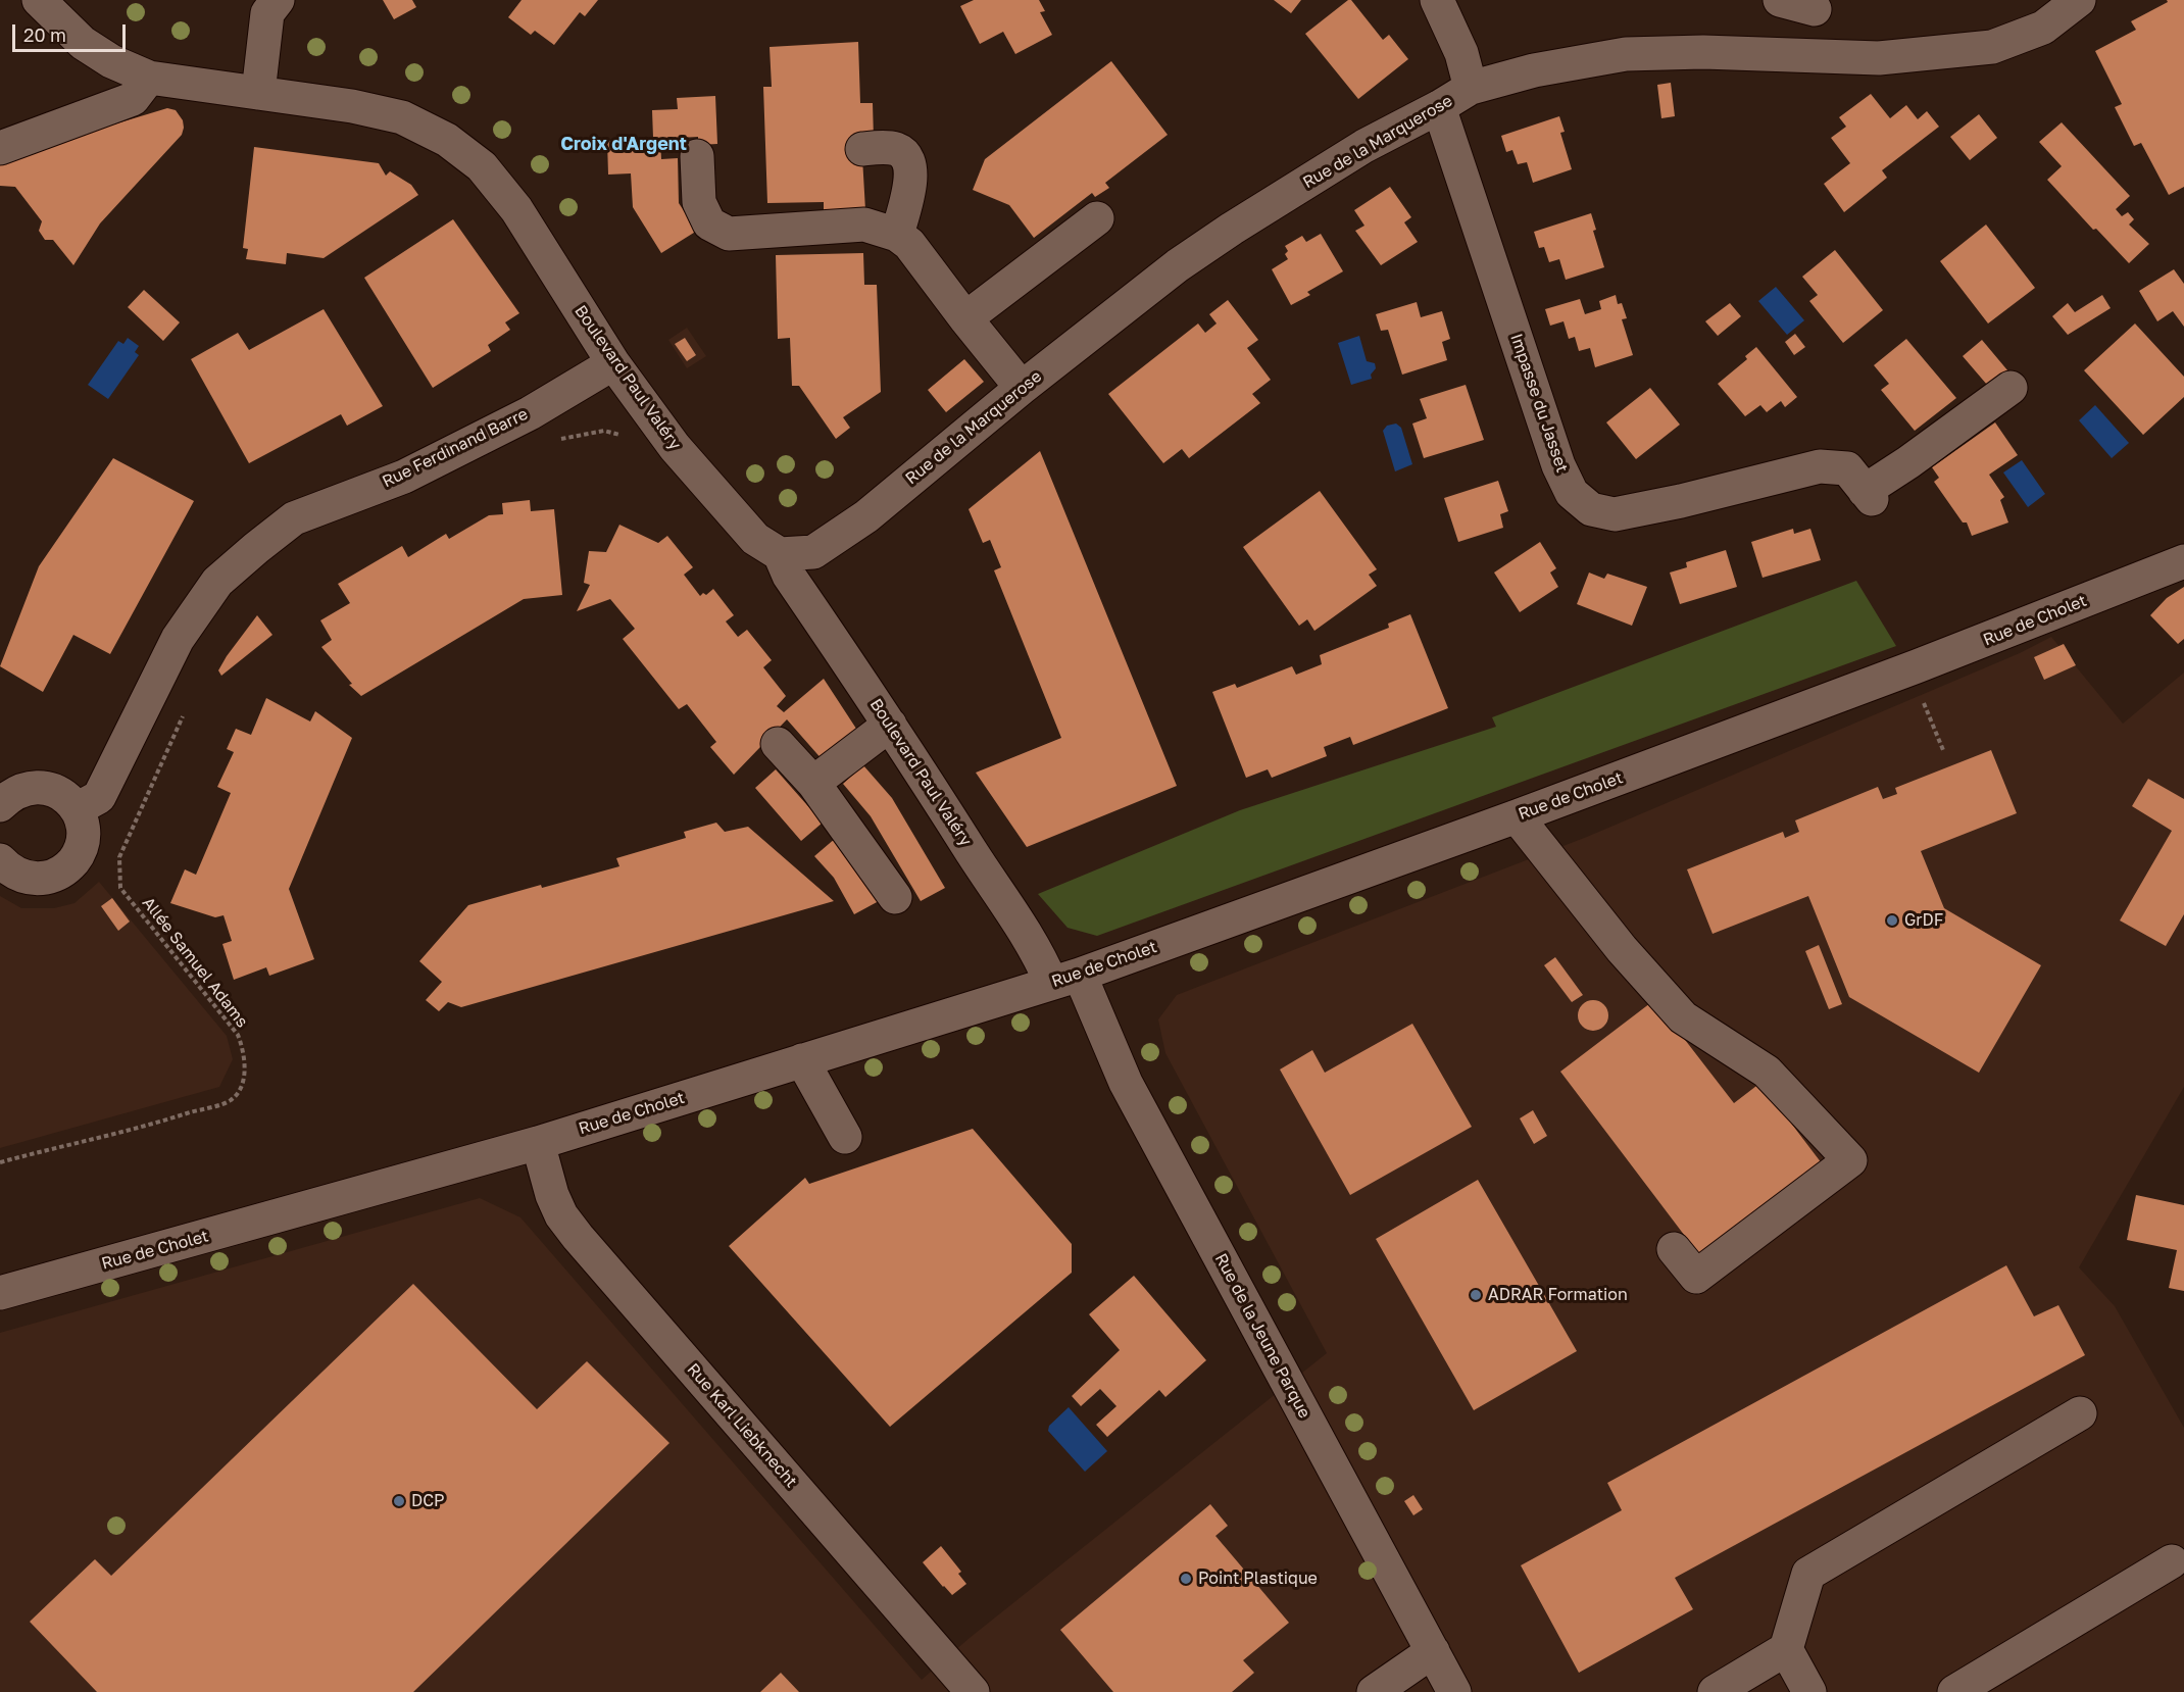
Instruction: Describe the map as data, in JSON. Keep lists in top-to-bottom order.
{
  "streets": {
    "street": [
      "Rue de la Marquerose",
      "Boulevard Paul Valéry",
      "Impasse du Jasset",
      "Rue Ferdinand Barre",
      "Rue de Cholet",
      "Rue de la Jeune Parque",
      "Rue Karl Liebknecht"
    ],
    "path": ["Allée Samuel Adams"]
  },
  "crossings": [
    ["Rue de la Marquerose", "Boulevard Paul Valéry"],
    ["Rue de la Marquerose", "Impasse du Jasset"],
    ["Boulevard Paul Valéry", "Rue Ferdinand Barre"],
    ["Boulevard Paul Valéry", "Rue de Cholet"],
    ["Boulevard Paul Valéry", "Rue de la Jeune Parque"],
    ["Rue de Cholet", "Rue de la Jeune Parque"],
    ["Rue de Cholet", "Rue Karl Liebknecht"]
  ],
  "districts": ["Croix d'Argent"],
  "places": [
    "GrDF",
    "ADRAR Formation",
    "DCP",
    "Point Plastique"
  ],
  "scale_bar": "20 m"
}
